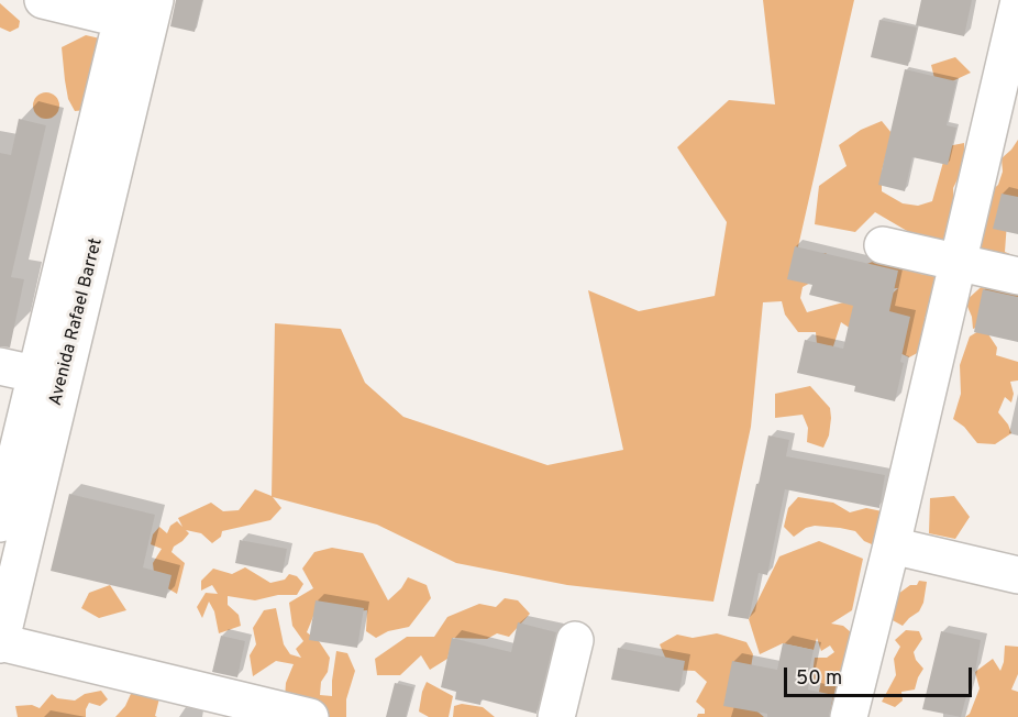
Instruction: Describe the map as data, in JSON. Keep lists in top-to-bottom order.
{
  "streets": {
    "street": ["Avenida Rafael Barret"]
  },
  "scale_bar": "50 m"
}
